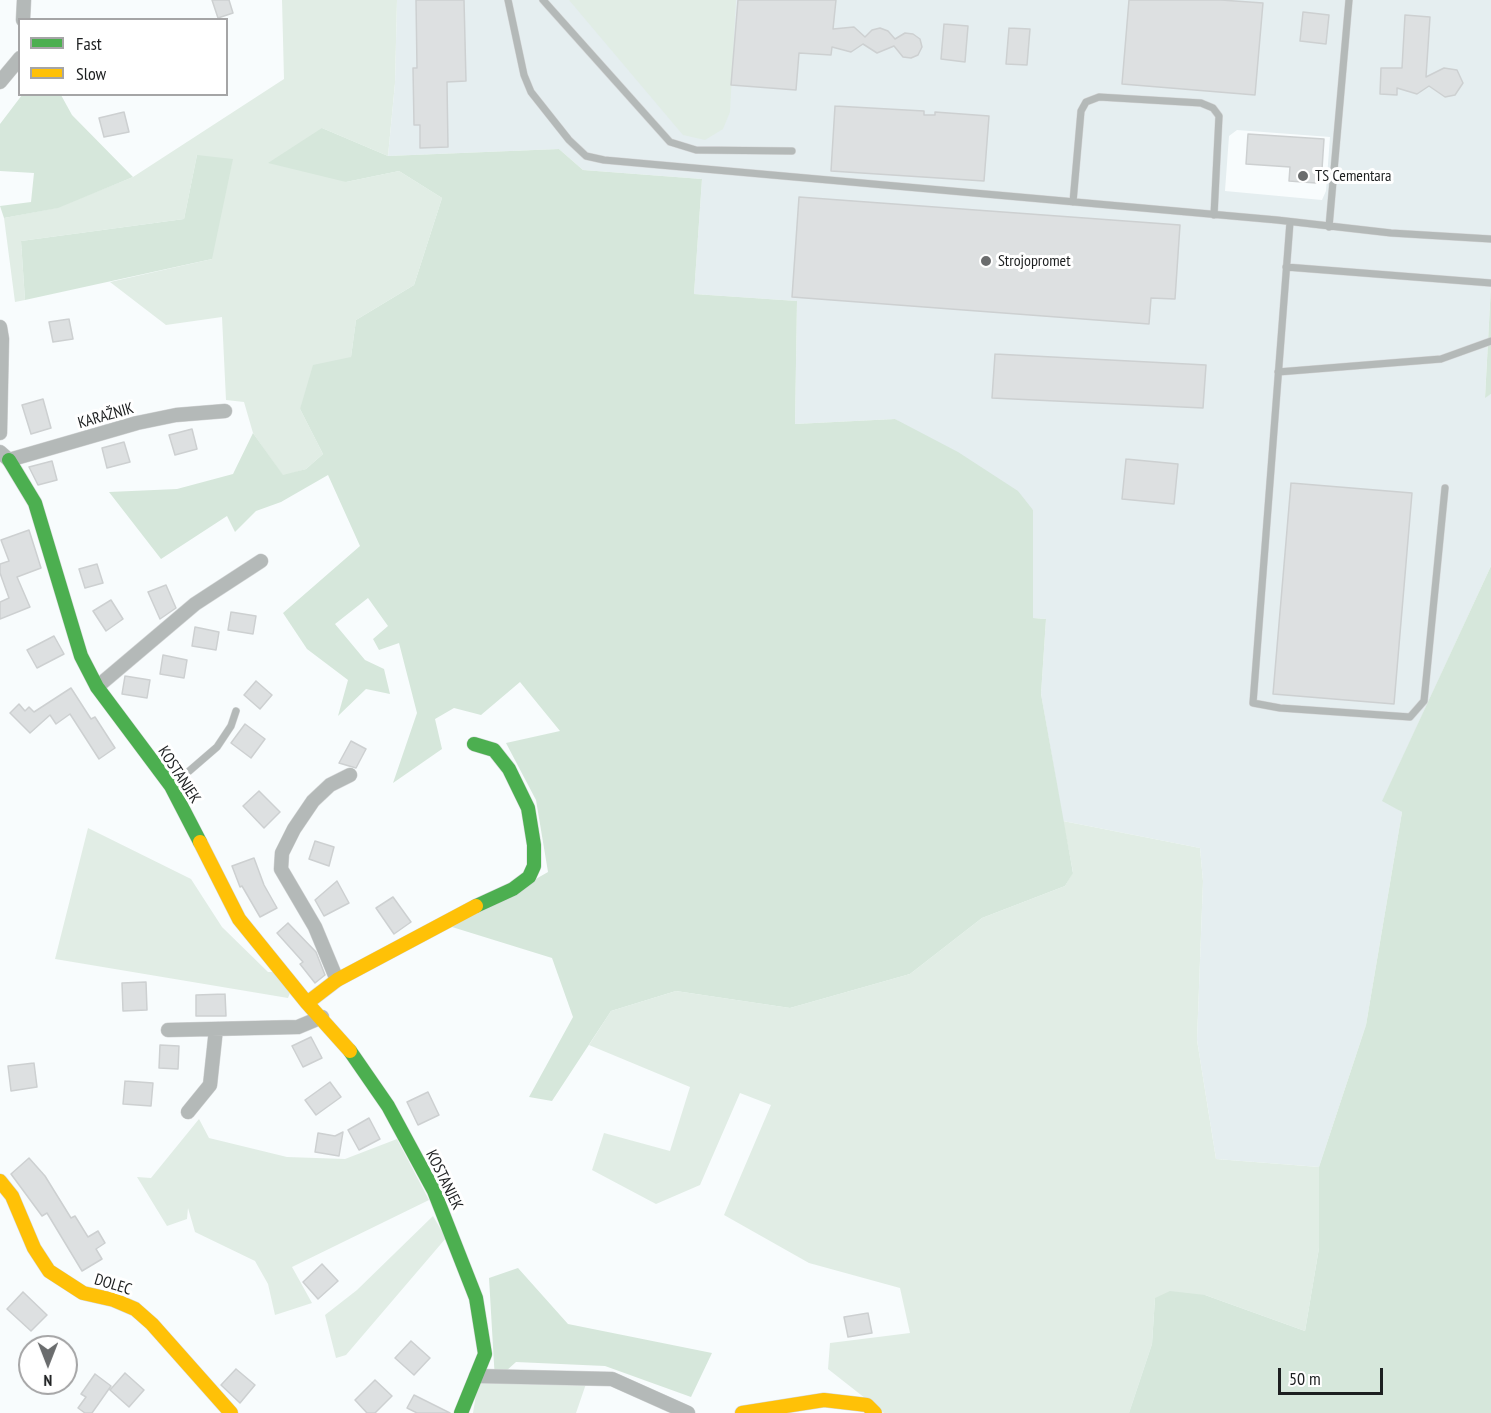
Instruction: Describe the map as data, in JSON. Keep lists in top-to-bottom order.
{
  "streets": {
    "street": ["KARAŽNIK", "KOSTANJEK", "DOLEC"]
  },
  "crossings": [
    ["KARAŽNIK", "KOSTANJEK"]
  ],
  "places": ["TS Cementara", "Strojopromet"],
  "legend": ["Fast", "Slow"],
  "scale_bar": "50 m",
  "north": "bottom"
}
